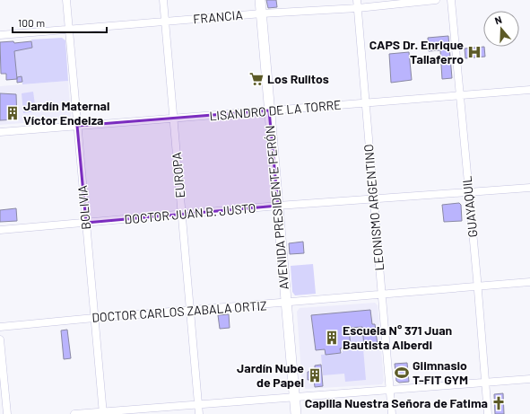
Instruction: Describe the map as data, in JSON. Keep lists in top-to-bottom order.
{
  "streets": {
    "main road": ["AVENIDA PRESIDENTE PERÓN"],
    "street": [
      "FRANCIA",
      "LISANDRO DE LA TORRE",
      "EUROPA",
      "GUAYAQUIL",
      "BOLIVIA",
      "LEONISMO ARGENTINO",
      "DOCTOR JUAN B. JUSTO",
      "DOCTOR CARLOS ZABALA ORTIZ"
    ]
  },
  "crossings": [
    ["FRANCIA", "EUROPA"],
    ["FRANCIA", "BOLIVIA"],
    ["FRANCIA", "AVENIDA PRESIDENTE PERÓN"],
    ["FRANCIA", "LEONISMO ARGENTINO"],
    ["LISANDRO DE LA TORRE", "EUROPA"],
    ["LISANDRO DE LA TORRE", "GUAYAQUIL"],
    ["LISANDRO DE LA TORRE", "BOLIVIA"],
    ["LISANDRO DE LA TORRE", "AVENIDA PRESIDENTE PERÓN"],
    ["LISANDRO DE LA TORRE", "LEONISMO ARGENTINO"],
    ["EUROPA", "DOCTOR JUAN B. JUSTO"],
    ["EUROPA", "DOCTOR CARLOS ZABALA ORTIZ"],
    ["GUAYAQUIL", "DOCTOR JUAN B. JUSTO"],
    ["GUAYAQUIL", "DOCTOR CARLOS ZABALA ORTIZ"],
    ["BOLIVIA", "DOCTOR JUAN B. JUSTO"],
    ["BOLIVIA", "DOCTOR CARLOS ZABALA ORTIZ"],
    ["AVENIDA PRESIDENTE PERÓN", "DOCTOR JUAN B. JUSTO"],
    ["AVENIDA PRESIDENTE PERÓN", "DOCTOR CARLOS ZABALA ORTIZ"],
    ["LEONISMO ARGENTINO", "DOCTOR JUAN B. JUSTO"],
    ["LEONISMO ARGENTINO", "DOCTOR CARLOS ZABALA ORTIZ"]
  ],
  "places": {
    "hospital": ["CAPS Dr. Enrique Tallaferro"],
    "supermarket": ["Los Rulitos"],
    "building": ["Jardín Maternal Víctor Endeiza", "Escuela N° 371 Juan Bautista Alberdi", "Jardín Nube de Papel"],
    "sports": ["Giimnasio T-FIT GYM"],
    "church": ["Capilla Nuestra Señora de Fatima"]
  },
  "scale_bar": "100 m",
  "north": "top"
}
